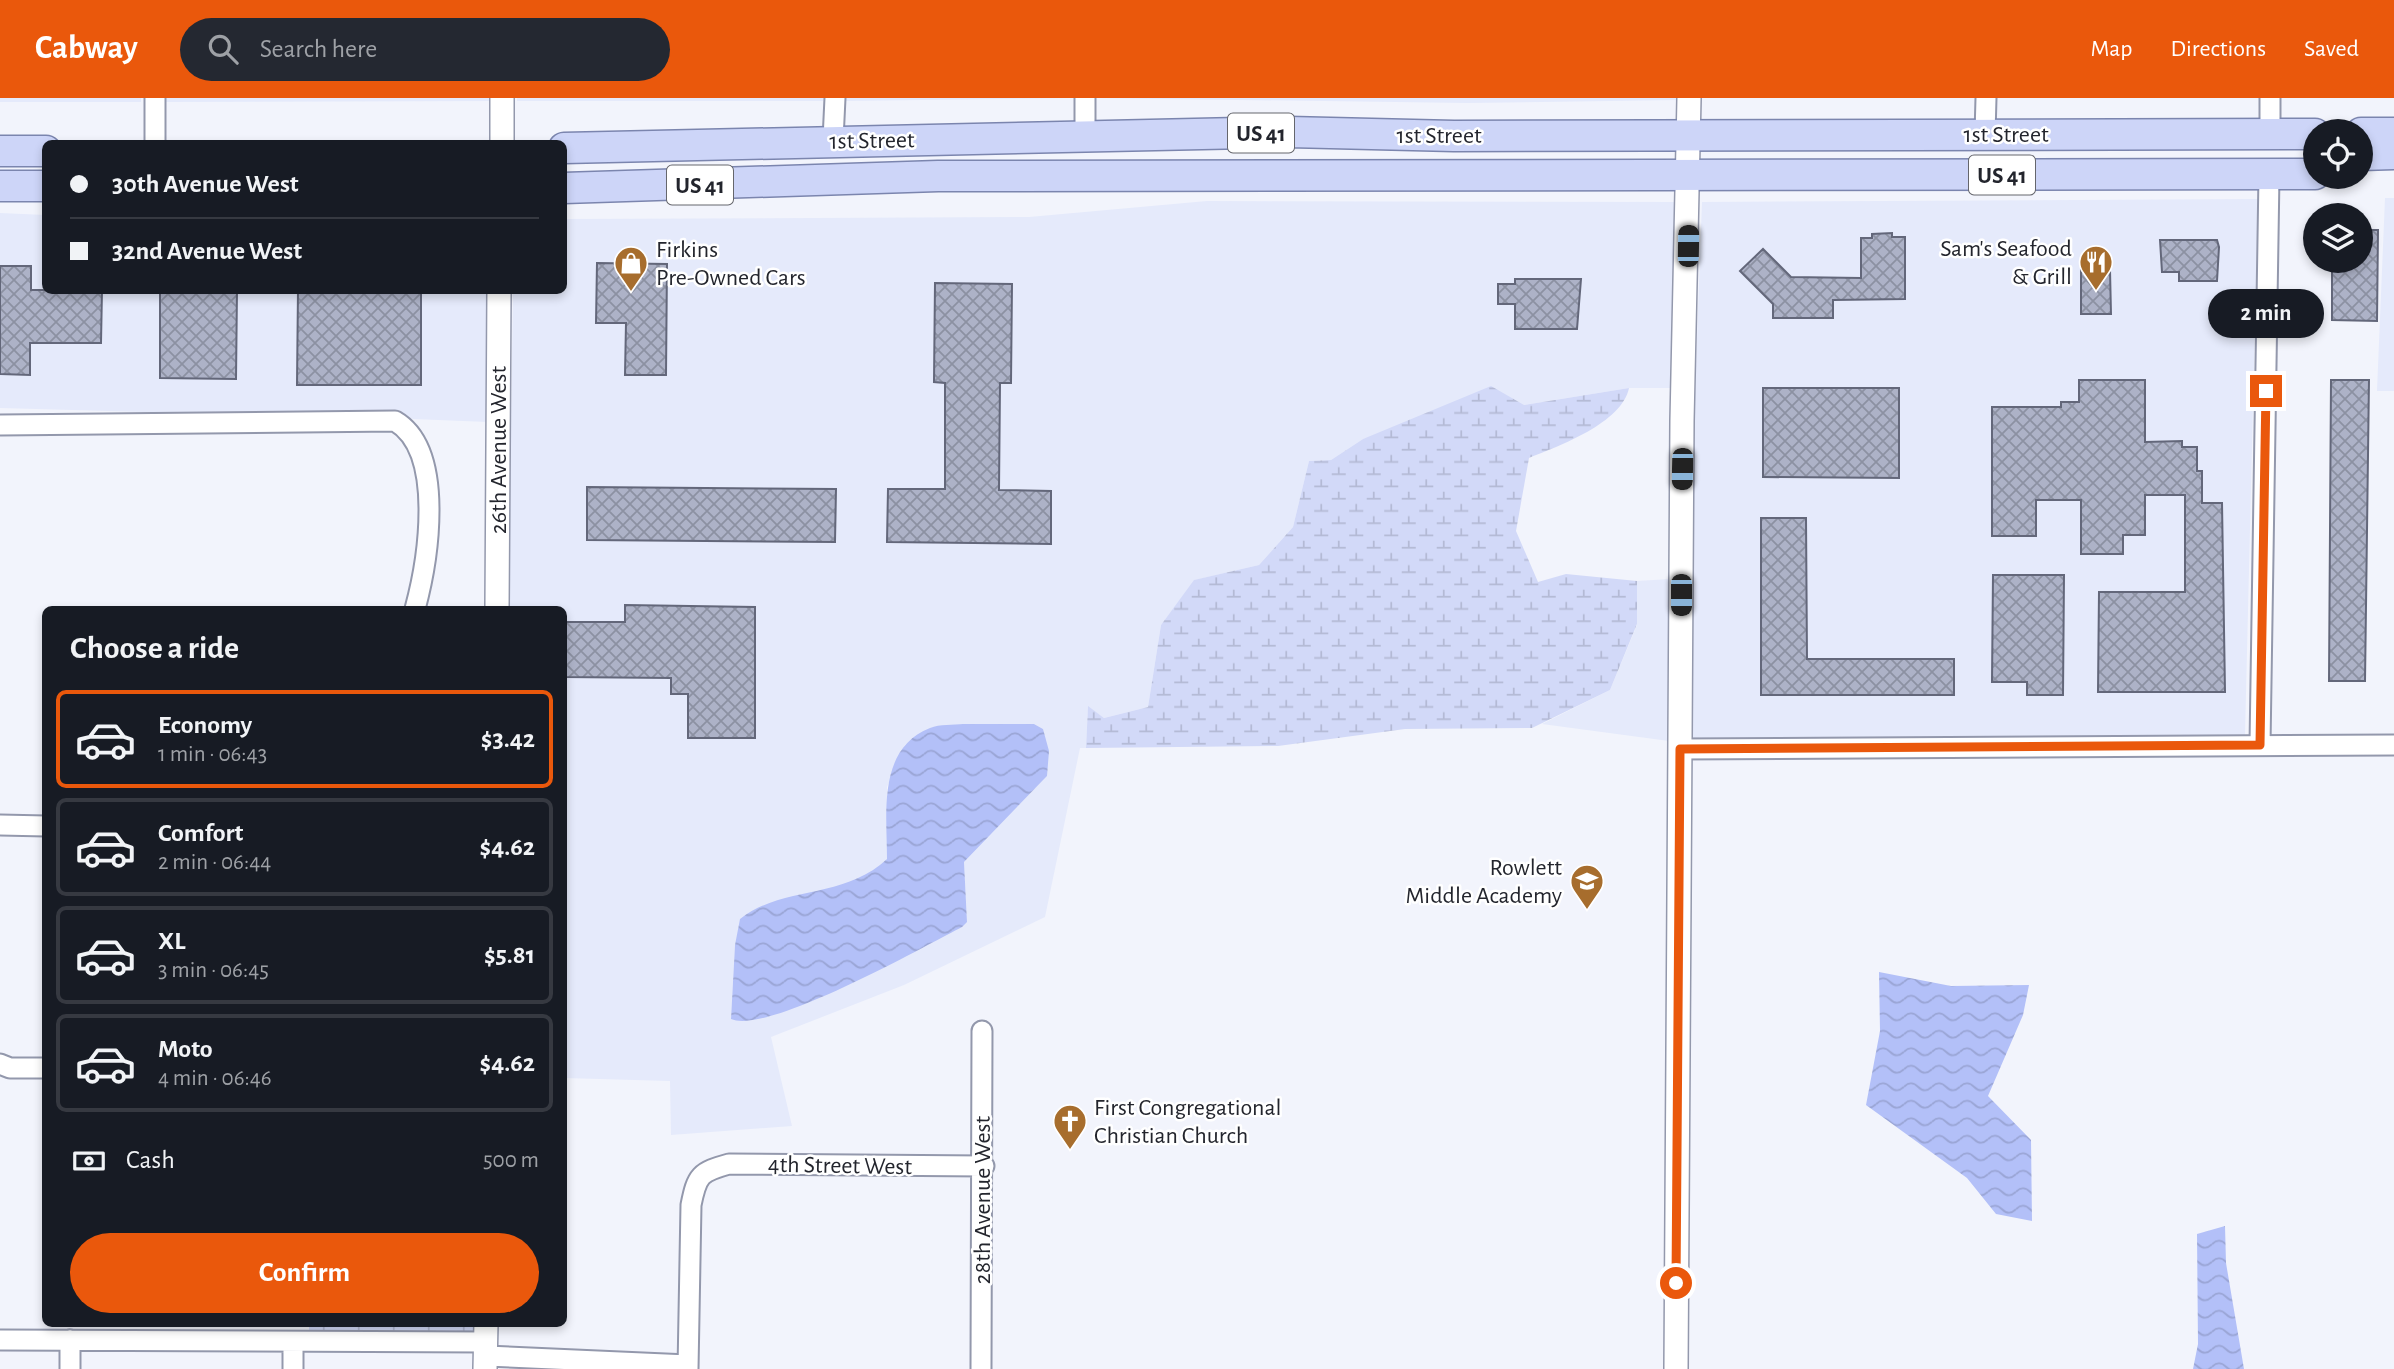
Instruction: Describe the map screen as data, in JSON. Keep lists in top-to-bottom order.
{
  "streets": {
    "main road": ["US 41", "1st Street"],
    "street": ["26th Avenue West", "4th Street West", "28th Avenue West"]
  },
  "crossings": [
    ["4th Street West", "28th Avenue West"]
  ],
  "places": {
    "restaurant": ["Sam's Seafood & Grill"],
    "shop": ["Firkins Pre-Owned Cars"],
    "school or university": ["Rowlett Middle Academy"],
    "church": ["First Congregational Christian Church"]
  },
  "page": {
    "header": "Cabway",
    "search": "Search here",
    "nav": ["Map", "Directions", "Saved"],
    "banner": ["30th Avenue West", "32nd Avenue West"],
    "bubble": "2 min",
    "heading": "Choose a ride",
    "list": [
      {
        "name": "Economy",
        "note": "1 min · 06:43",
        "value": "$3.42"
      },
      {
        "name": "Comfort",
        "note": "2 min · 06:44",
        "value": "$4.62"
      },
      {
        "name": "XL",
        "note": "3 min · 06:45",
        "value": "$5.81"
      },
      {
        "name": "Moto",
        "note": "4 min · 06:46",
        "value": "$4.62"
      }
    ],
    "pay": ["Cash", "500 m"],
    "buttons": "Confirm"
  }
}
